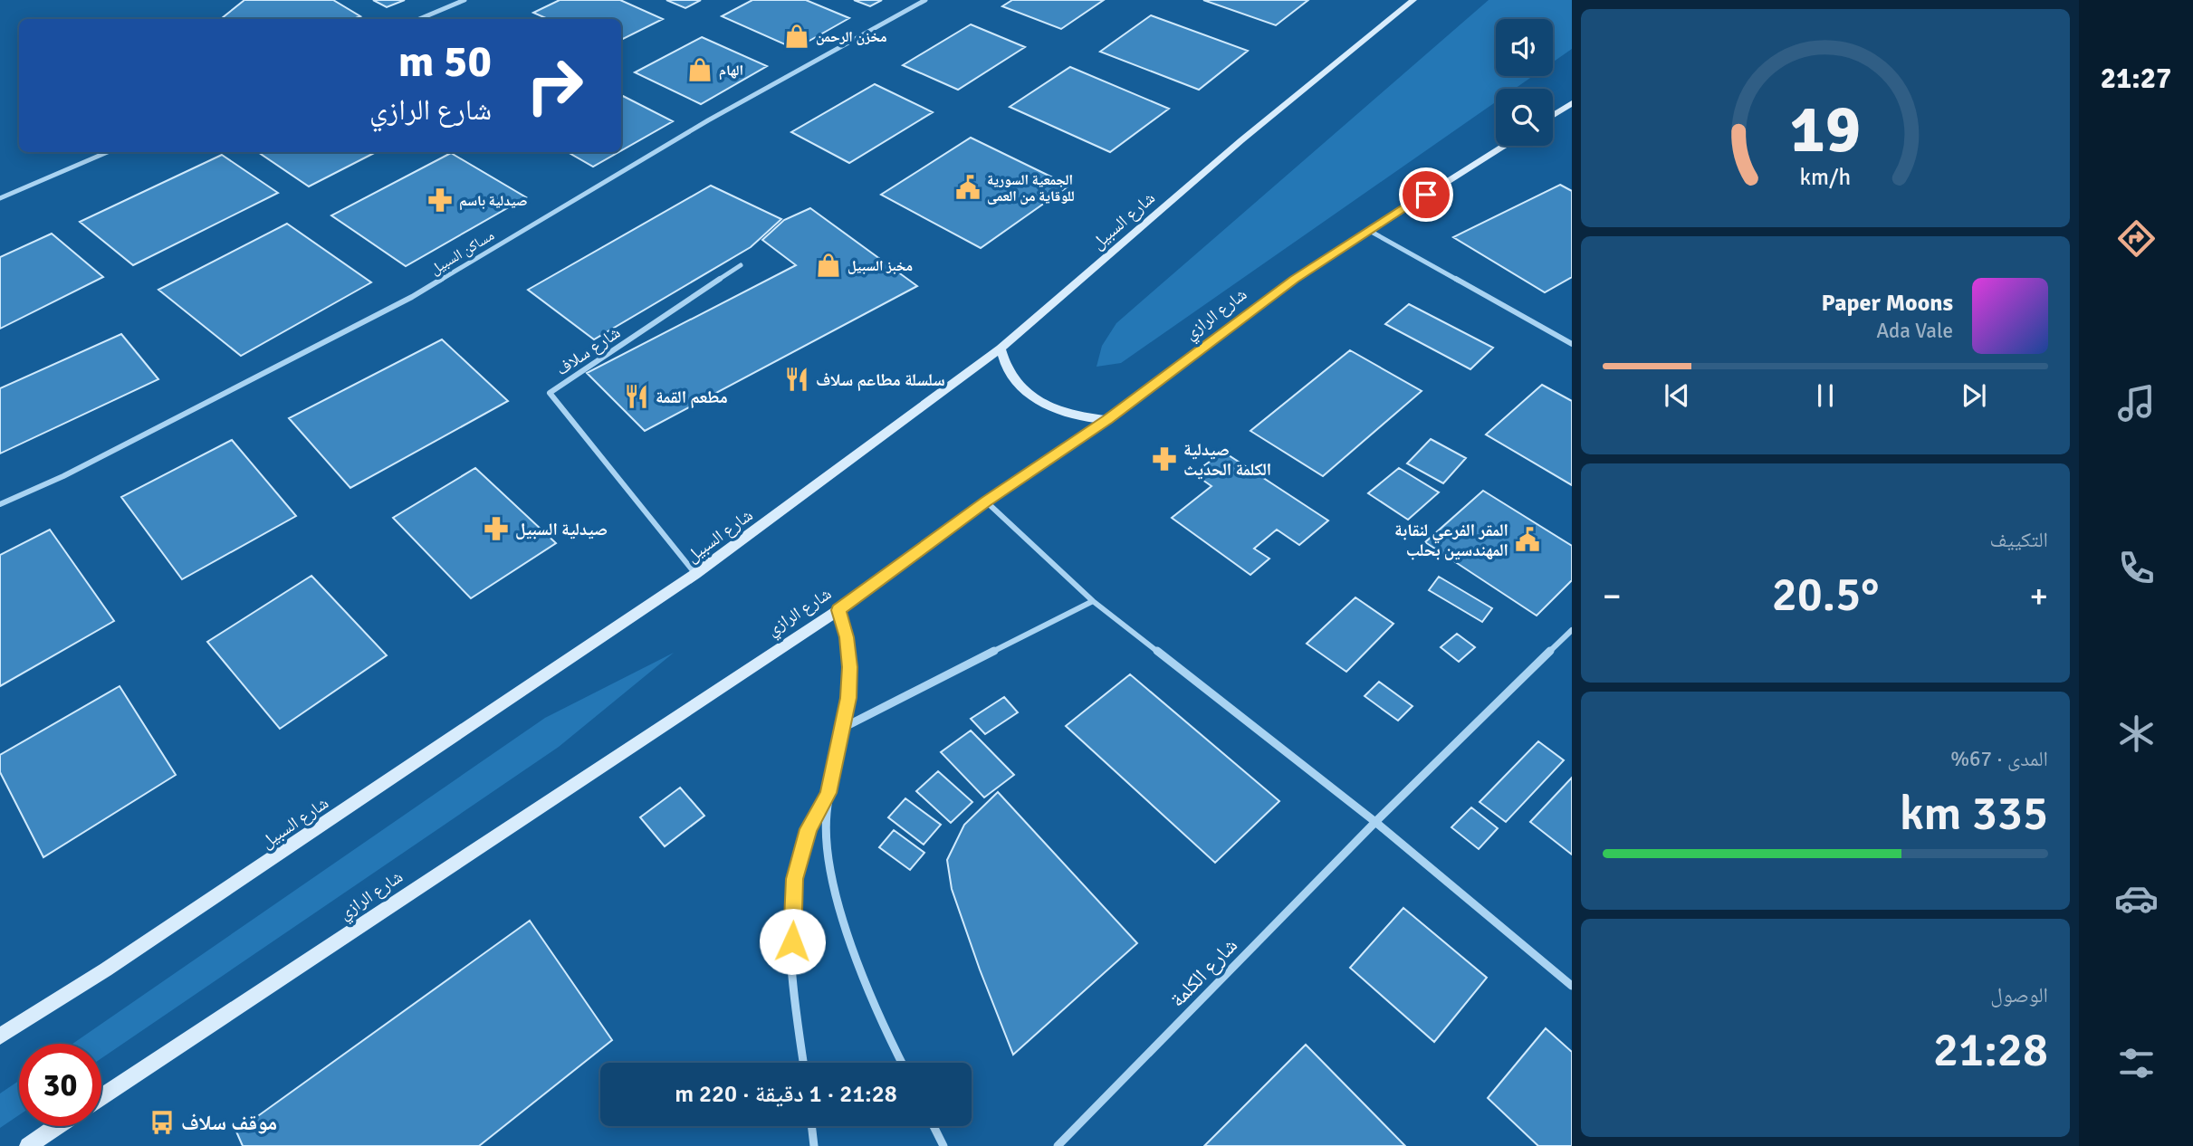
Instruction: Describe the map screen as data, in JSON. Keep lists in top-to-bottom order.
{
  "streets": {
    "main road": ["شارع السبيل", "شارع الرازي"],
    "street": ["مساكن السبيل", "شارع سلاف", "شارع الكلمة"]
  },
  "crossings": [
    ["شارع السبيل", "شارع سلاف"]
  ],
  "places": {
    "shop": ["مخزن الرحمن", "الهام", "مخبز السبيل"],
    "public building": ["الجمعية السورية للوقاية من العمى", "المقر الفرعي لنقابة المهندسين بحلب"],
    "pharmacy": ["صيدلية باسم", "صيدلية الكلمة الحديث", "صيدلية السبيل"],
    "restaurant": ["سلسلة مطاعم سلاف", "مطعم القمة"],
    "bus stop": ["موقف سلاف"]
  },
  "page": {
    "tabs": "21:27",
    "turn": ["50 m", "شارع الرازي"],
    "song": ["Paper Moons", "Ada Vale"],
    "tile": [
      "التكييف",
      ["المدى · 67%", "335 km"],
      ["الوصول", "21:28"]
    ],
    "heat": ["−", "20.5°", "+"],
    "limit": "30",
    "trip": "21:28 · 1 دقيقة · 220 m",
    "gauge": ["19", "km/h"]
  }
}
